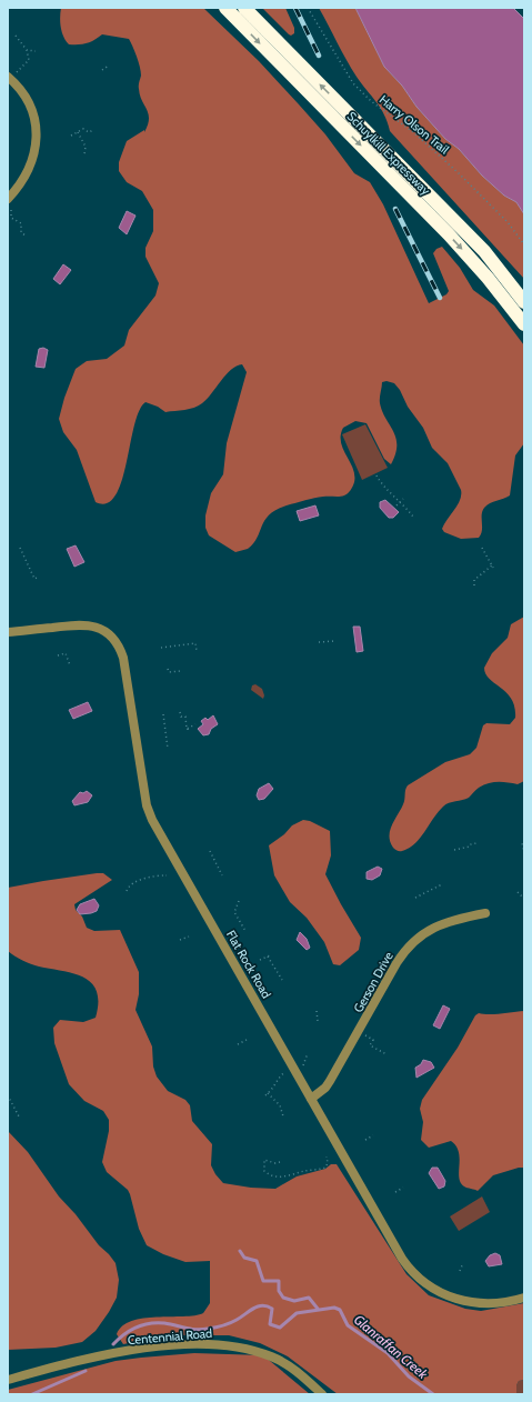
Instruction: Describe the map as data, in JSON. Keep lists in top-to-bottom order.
{
  "streets": {
    "highway": ["Schuylkill Expressway"],
    "street": ["Flat Rock Road", "Gerson Drive", "Centennial Road"],
    "path": ["Harry Olson Trail"]
  },
  "crossings": [
    ["Flat Rock Road", "Gerson Drive"]
  ],
  "water": ["Glanraffan Creek"]
}
